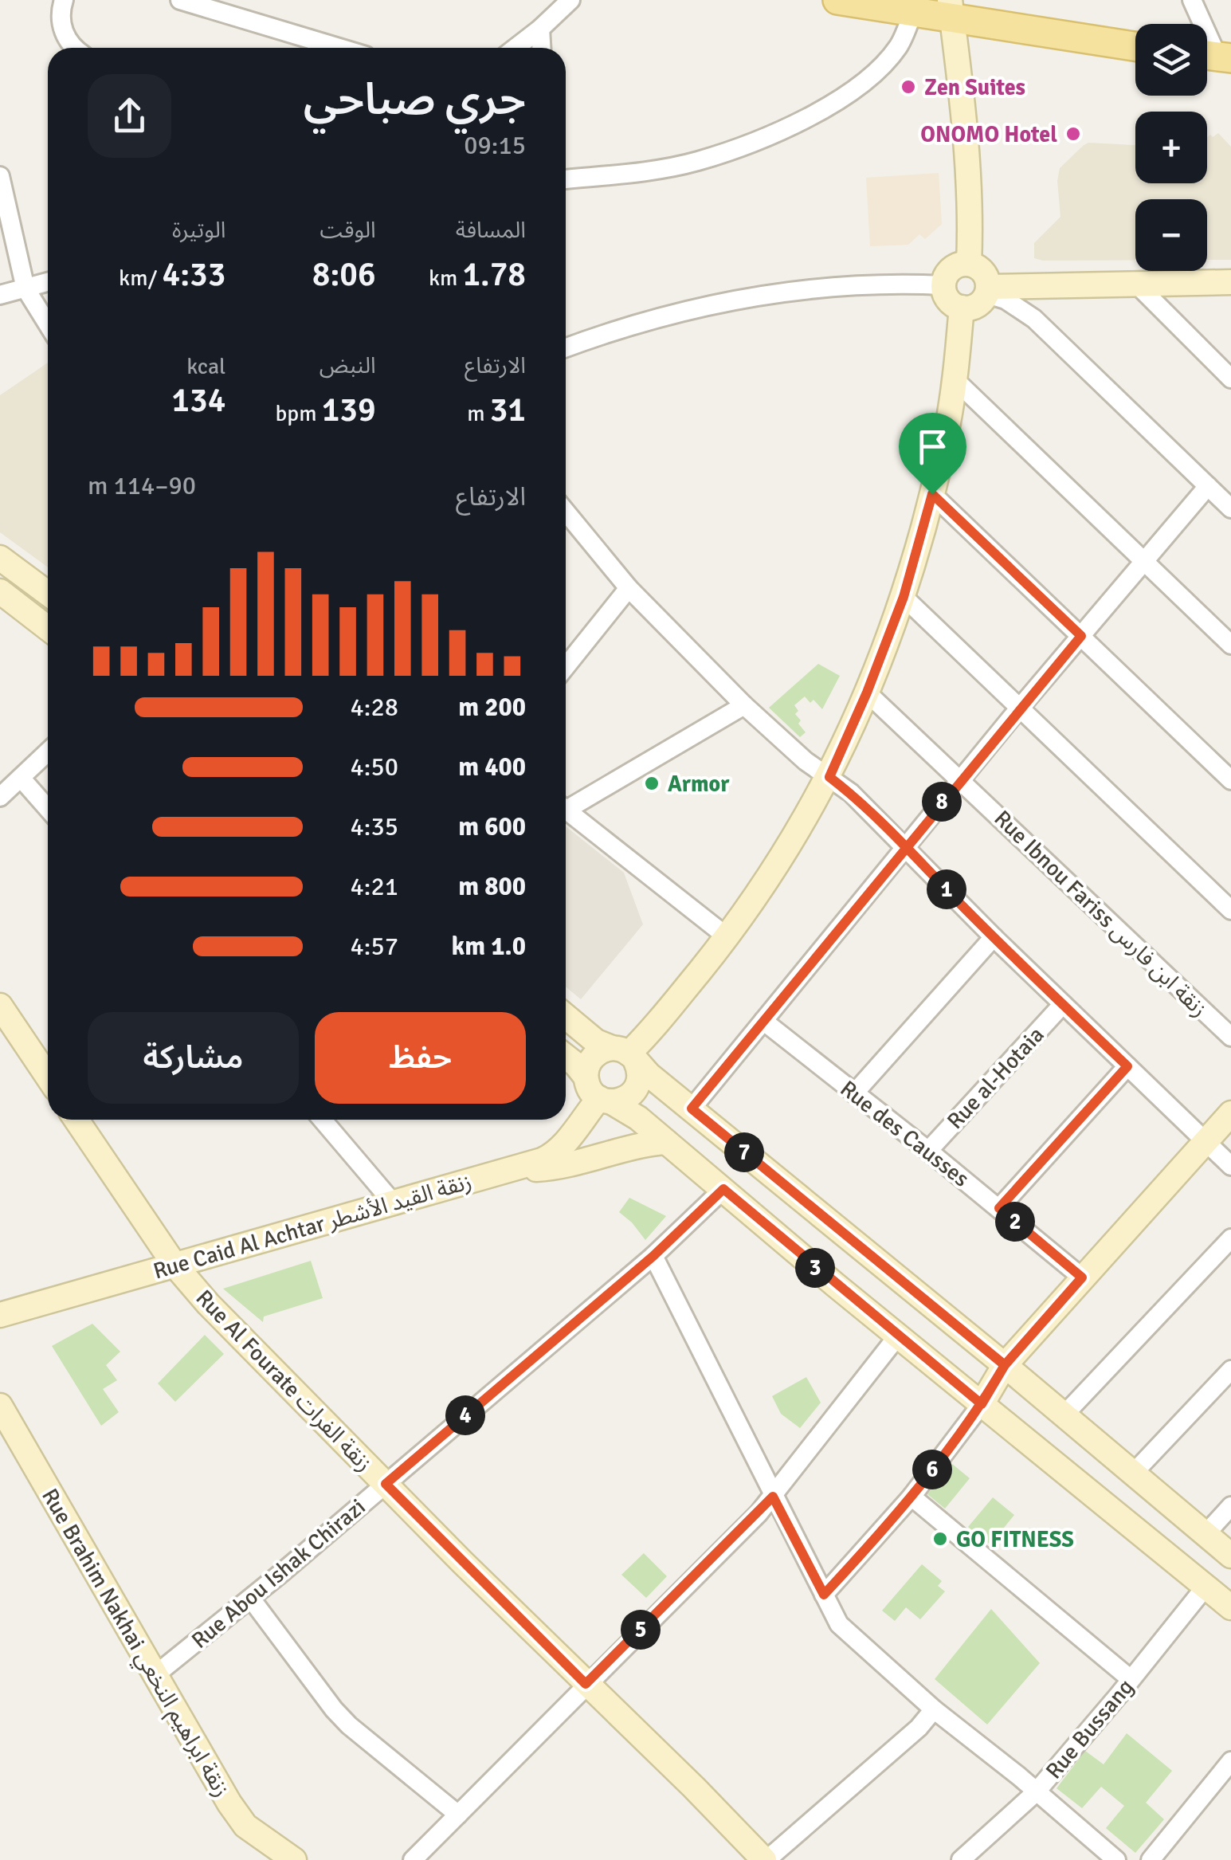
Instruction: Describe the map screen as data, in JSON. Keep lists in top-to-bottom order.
{
  "streets": {
    "street": [
      "Rue Ibnou Fariss زنقة ابن فارس",
      "Rue al-Hotaia",
      "Rue des Causses",
      "Rue Caid Al Achtar زنقة القيد الأشطر",
      "Rue Al Fourate زنقة الفرات",
      "Rue Abou Ishak Chirazi",
      "Rue Brahim Nakhai زنقة ابراهيم النخعي",
      "Rue Bussang"
    ]
  },
  "crossings": [
    ["Rue al-Hotaia", "Rue des Causses"],
    ["Rue Caid Al Achtar زنقة القيد الأشطر", "Rue Al Fourate زنقة الفرات"],
    ["Rue Al Fourate زنقة الفرات", "Rue Abou Ishak Chirazi"],
    ["Rue Abou Ishak Chirazi", "Rue Brahim Nakhai زنقة ابراهيم النخعي"]
  ],
  "places": [
    "Zen Suites",
    "ONOMO Hotel",
    "Armor",
    "GO FITNESS"
  ],
  "page": {
    "map_buttons": ["+", "−"],
    "heading": ["جري صباحي", "09:15"],
    "stats": [
      ["المسافة", "1.78 km"],
      ["الوقت", "8:06"],
      ["الوتيرة", "4:33 /km"],
      ["الارتفاع", "31 m"],
      ["النبض", "139 bpm"],
      ["kcal", "134"]
    ],
    "chart": ["الارتفاع", "90–114 m"],
    "list": [
      {
        "name": "200 m",
        "note": "4:28"
      },
      {
        "name": "400 m",
        "note": "4:50"
      },
      {
        "name": "600 m",
        "note": "4:35"
      },
      {
        "name": "800 m",
        "note": "4:21"
      },
      {
        "name": "1.0 km",
        "note": "4:57"
      }
    ],
    "pins": [
      "8",
      "1",
      "7",
      "2",
      "3",
      "4",
      "6",
      "5"
    ],
    "buttons": ["حفظ", "مشاركة"]
  }
}
